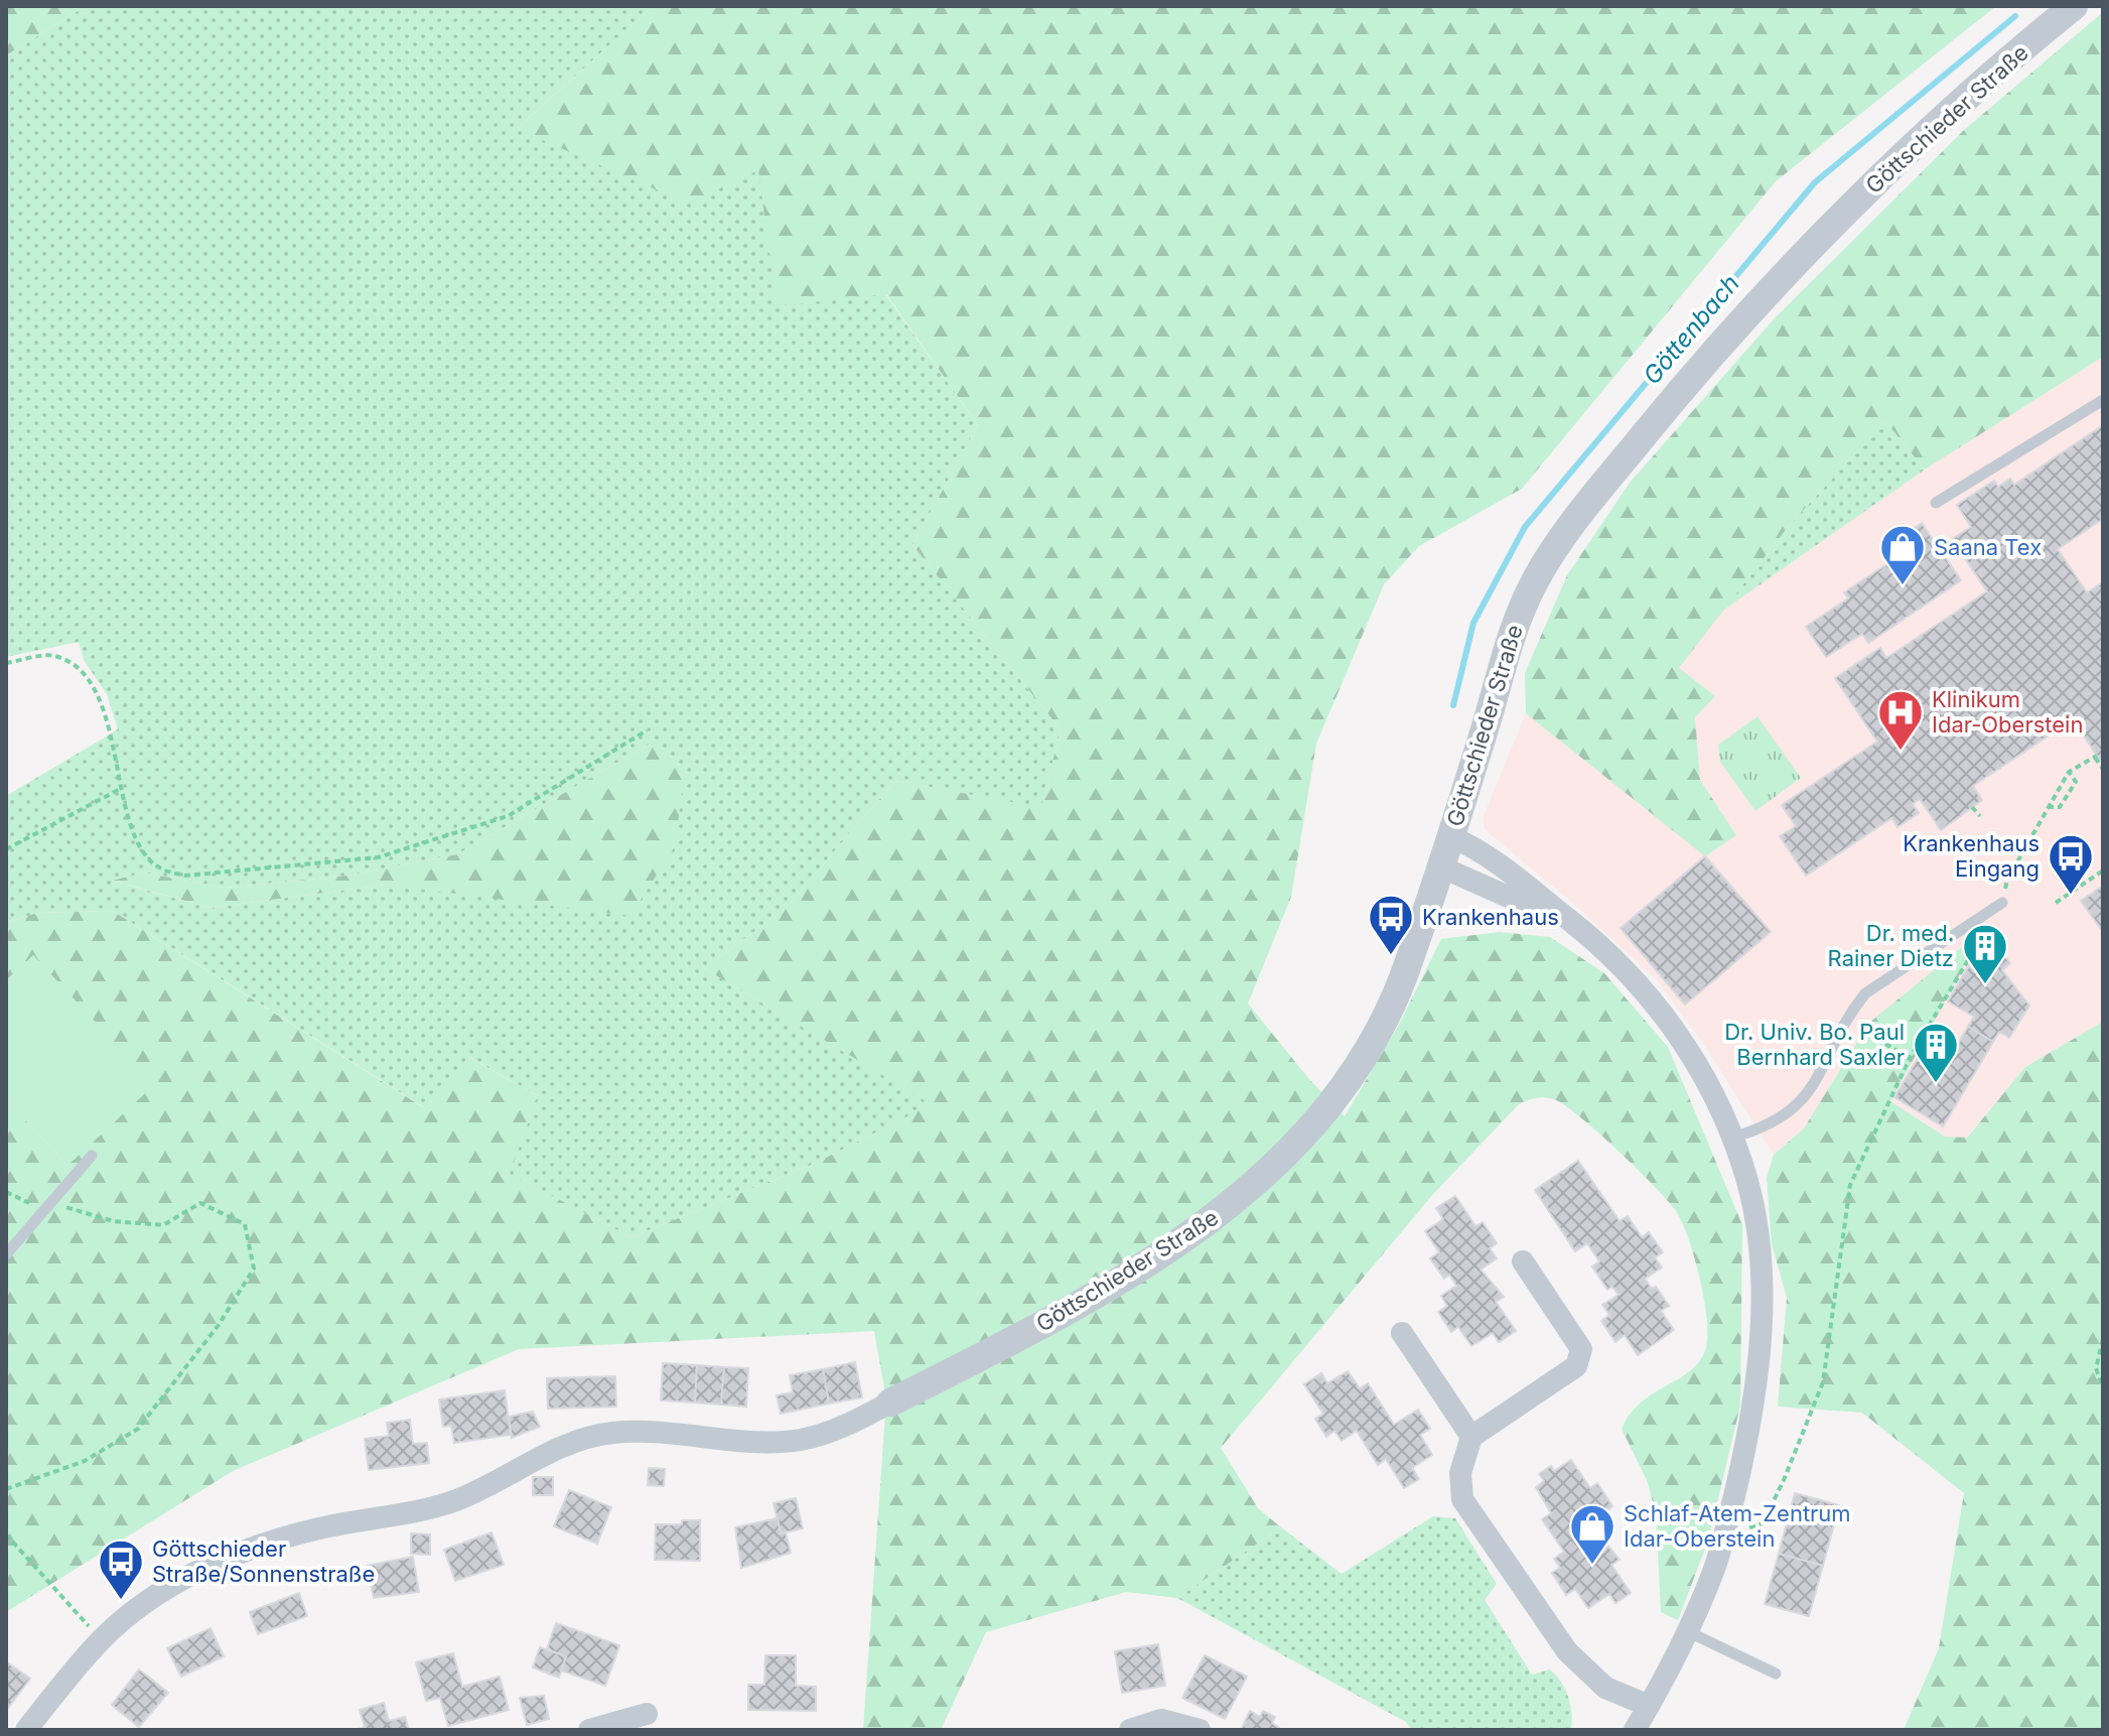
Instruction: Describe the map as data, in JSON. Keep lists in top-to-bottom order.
{
  "streets": {
    "street": ["Göttschieder Straße"]
  },
  "water": ["Göttenbach"],
  "places": {
    "shop": ["Saana Tex", "Schlaf-Atem-Zentrum Idar-Oberstein"],
    "hospital": ["Klinikum Idar-Oberstein"],
    "bus stop": ["Krankenhaus Eingang", "Krankenhaus", "Göttschieder Straße/Sonnenstraße"],
    "building": ["Dr. med. Rainer Dietz", "Dr. Univ. Bo. Paul Bernhard Saxler"]
  }
}
